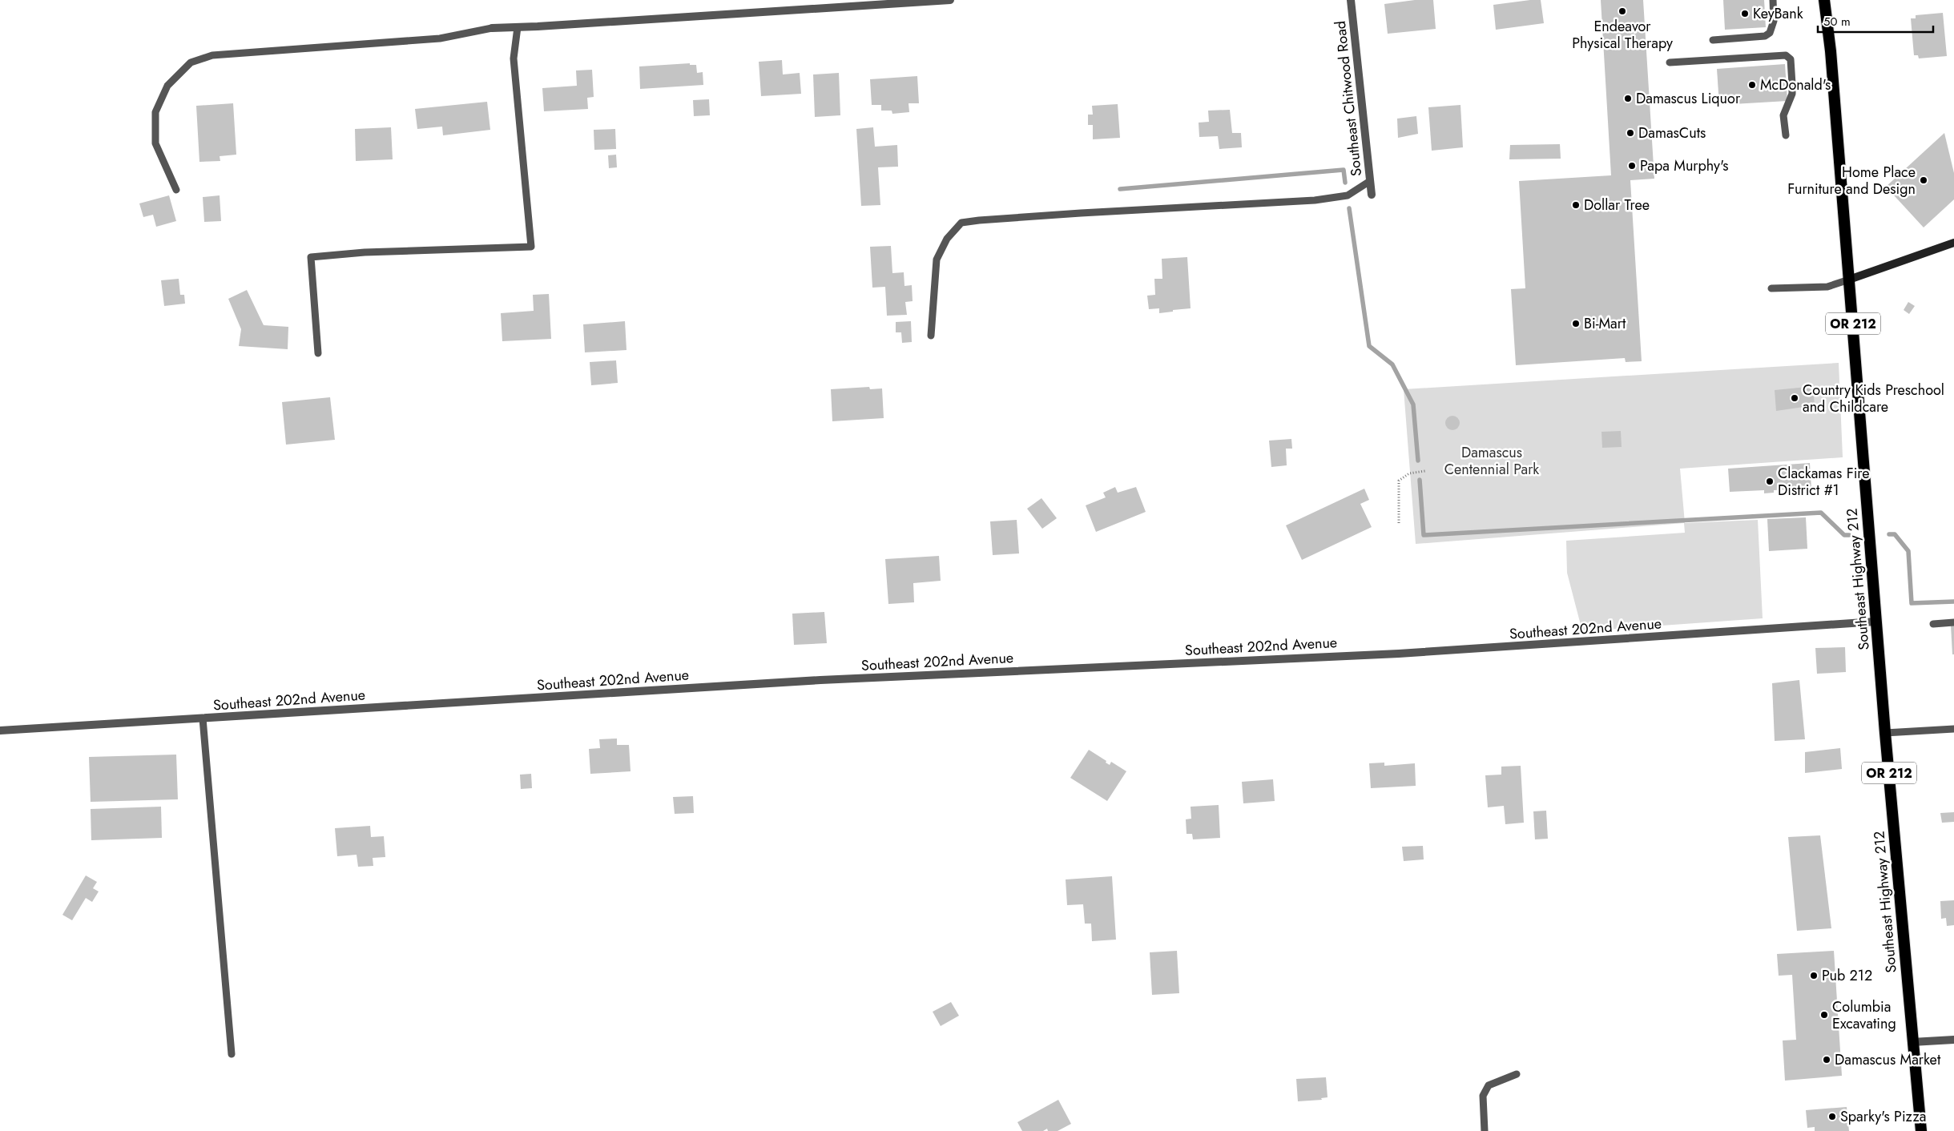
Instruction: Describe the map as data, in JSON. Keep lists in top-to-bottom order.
{
  "streets": {
    "highway": ["OR 212", "Southeast Highway 212"],
    "street": ["Southeast Chitwood Road", "Southeast 202nd Avenue"]
  },
  "crossings": [
    ["Southeast Highway 212", "Southeast 202nd Avenue"]
  ],
  "parks": ["Damascus Centennial Park"],
  "places": [
    "Endeavor Physical Therapy",
    "KeyBank",
    "McDonald's",
    "Damascus Liquor",
    "DamasCuts",
    "Papa Murphy's",
    "Home Place Furniture and Design",
    "Dollar Tree",
    "Bi-Mart",
    "Country Kids Preschool and Childcare",
    "Clackamas Fire District #1",
    "Pub 212",
    "Columbia Excavating",
    "Damascus Market",
    "Sparky's Pizza"
  ],
  "scale_bar": "50 m"
}
